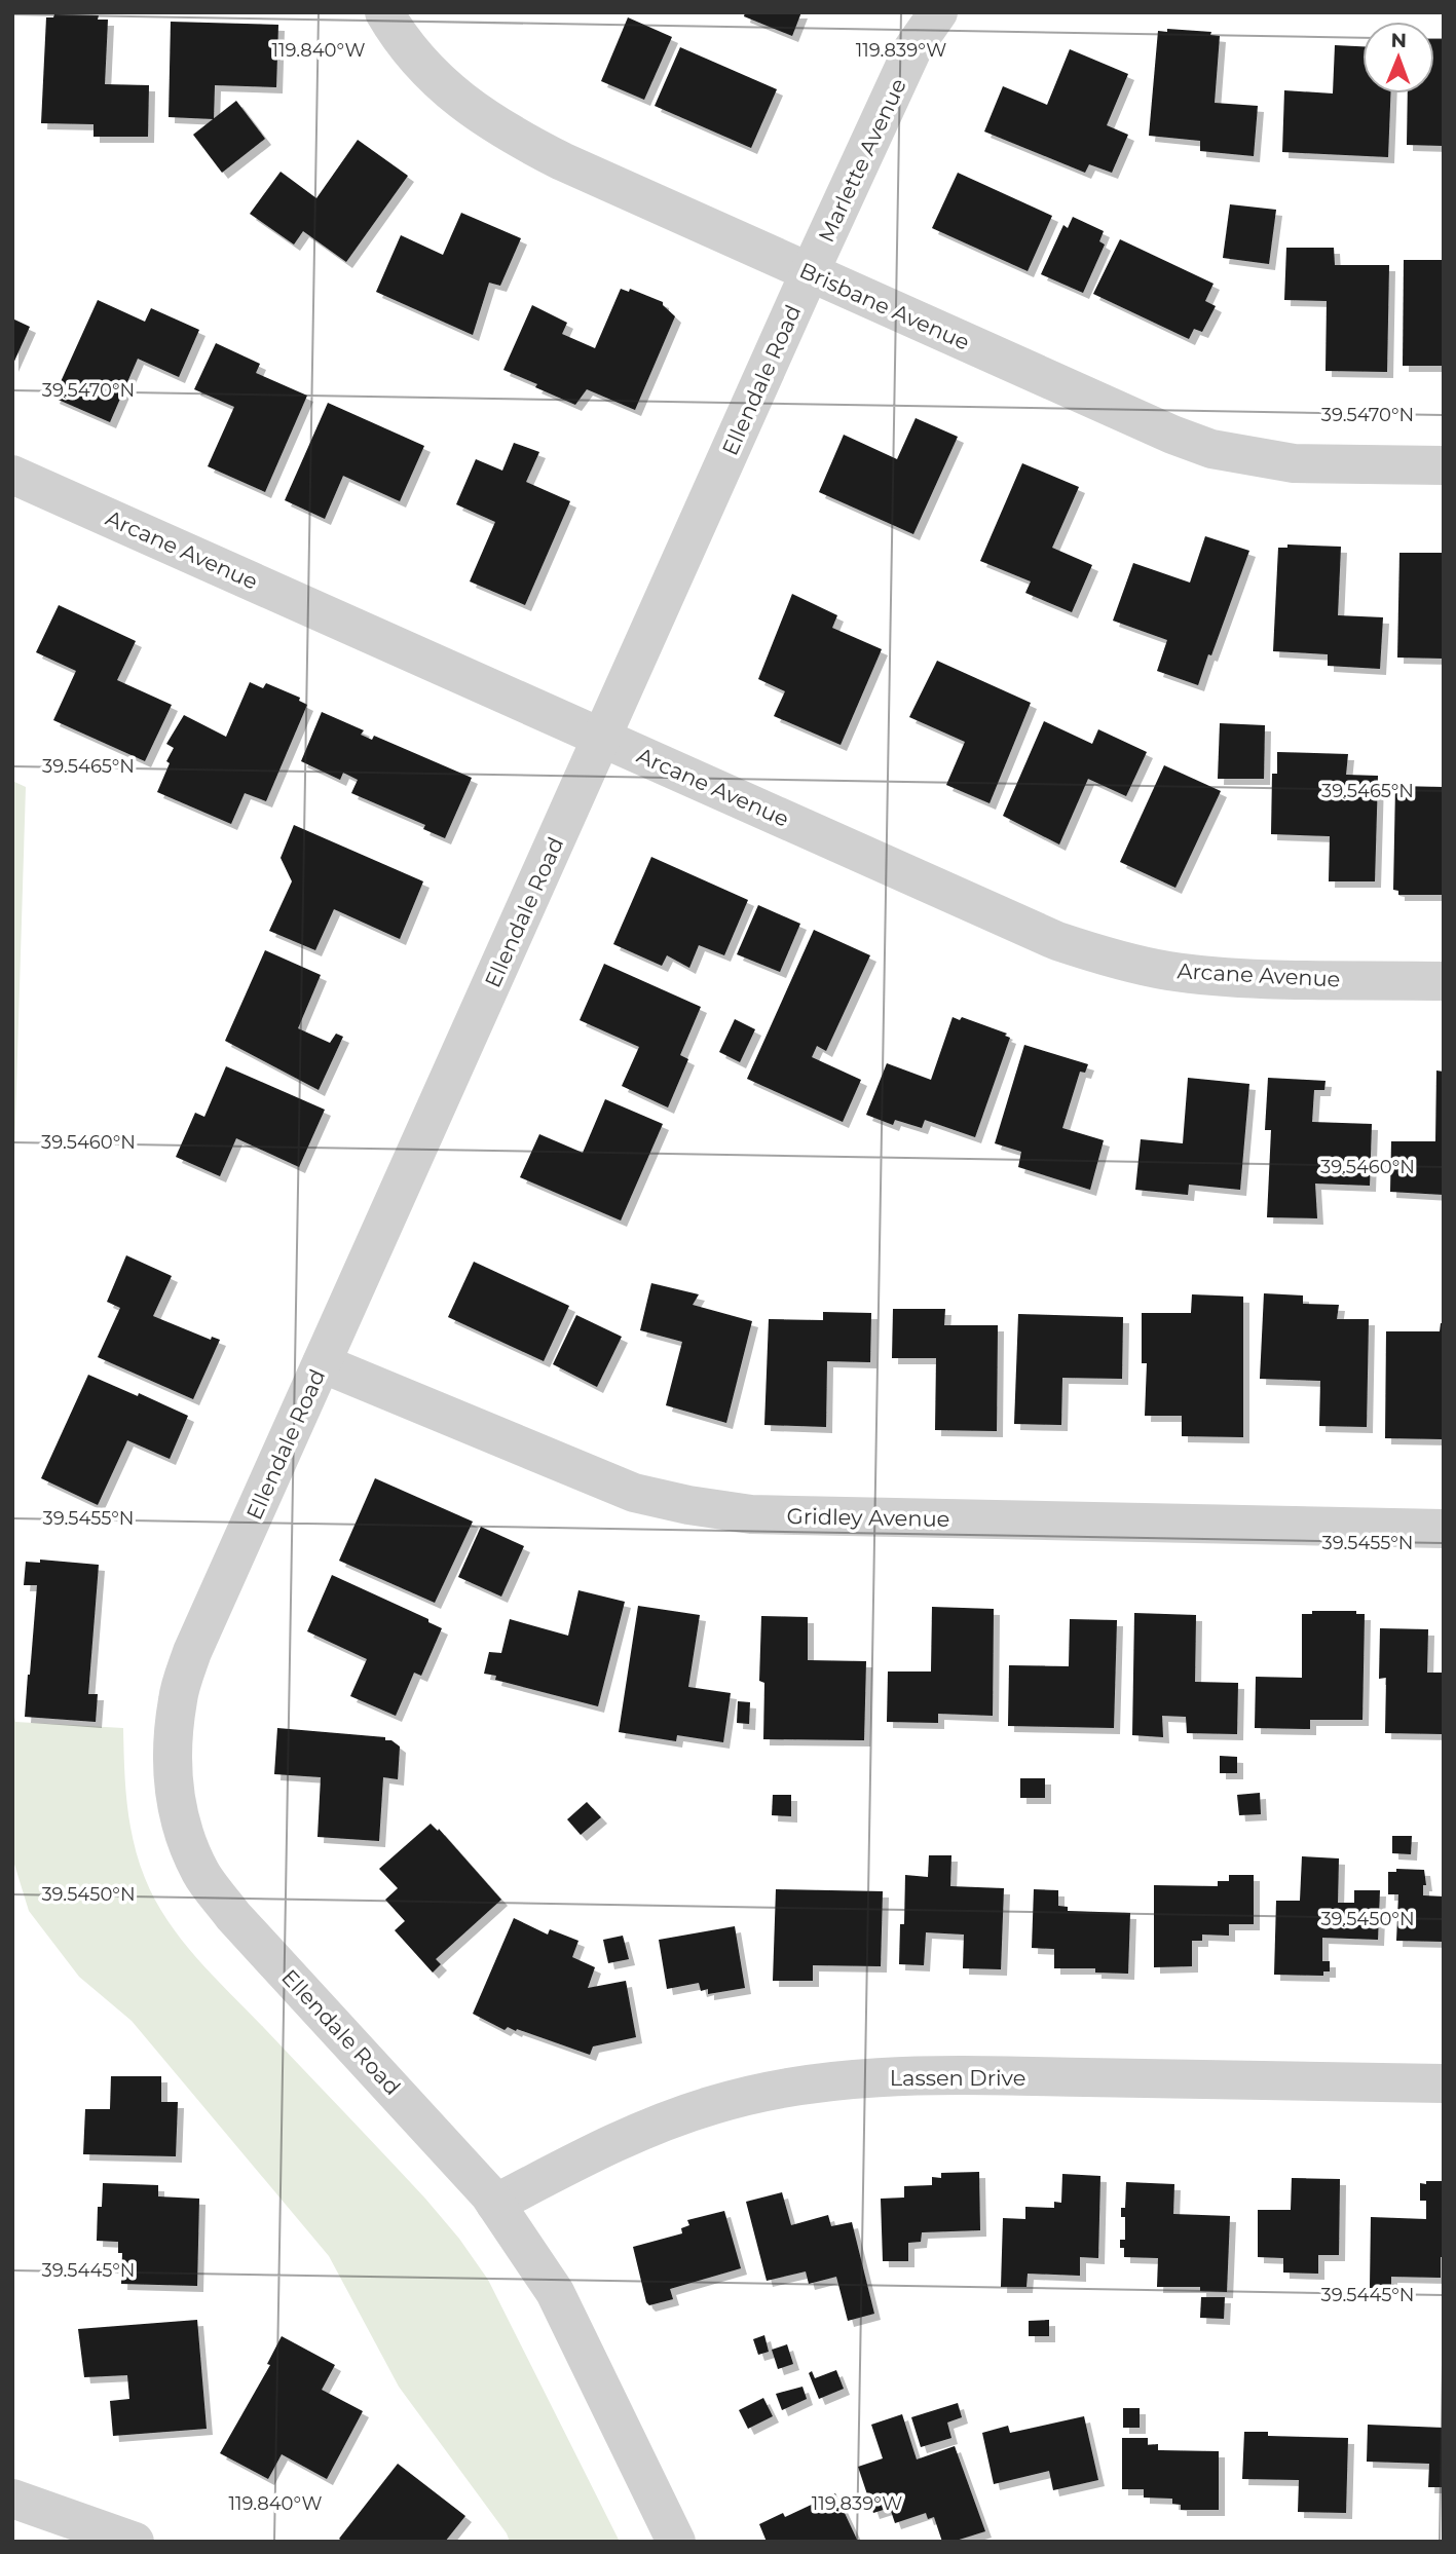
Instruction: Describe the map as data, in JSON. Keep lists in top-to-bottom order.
{
  "streets": {
    "street": [
      "Marlette Avenue",
      "Brisbane Avenue",
      "Ellendale Road",
      "Arcane Avenue",
      "Gridley Avenue",
      "Lassen Drive"
    ]
  },
  "crossings": [
    ["Marlette Avenue", "Brisbane Avenue"],
    ["Marlette Avenue", "Ellendale Road"],
    ["Brisbane Avenue", "Ellendale Road"],
    ["Ellendale Road", "Arcane Avenue"],
    ["Ellendale Road", "Gridley Avenue"],
    ["Ellendale Road", "Lassen Drive"]
  ],
  "north": "top",
  "coordinates": [
    "119.840°W",
    "119.839°W",
    "39.5470°N",
    "39.5465°N",
    "39.5460°N",
    "39.5455°N",
    "39.5450°N",
    "39.5445°N"
  ]
}
